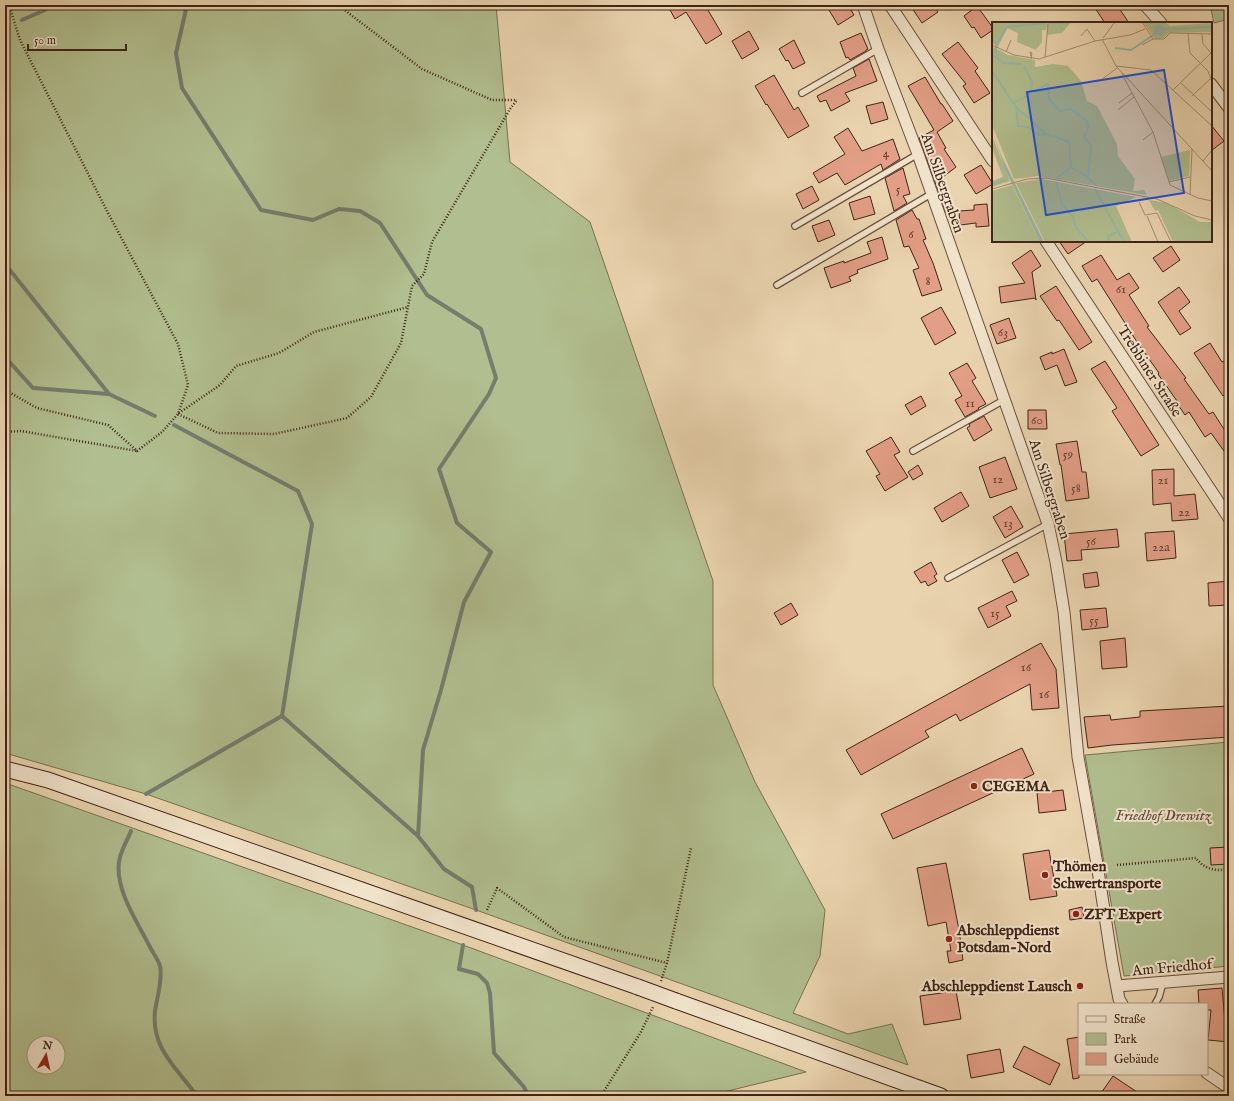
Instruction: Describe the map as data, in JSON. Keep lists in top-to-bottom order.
{
  "streets": {
    "street": ["Am Silbergraben", "Trebbiner Straße", "Am Friedhof"]
  },
  "crossings": [
    ["Am Silbergraben", "Am Friedhof"]
  ],
  "parks": ["Friedhof Drewitz"],
  "places": [
    "CEGEMA",
    "Thömen Schwertransporte",
    "ZFT Expert",
    "Abschleppdienst Potsdam-Nord",
    "Abschleppdienst Lausch"
  ],
  "house_numbers": [
    "4",
    "5",
    "6",
    "8",
    "61",
    "63",
    "11",
    "60",
    "59",
    "12",
    "21",
    "58",
    "22",
    "13",
    "56",
    "22a",
    "15",
    "55",
    "16",
    "16"
  ],
  "legend": ["Straße", "Park", "Gebäude"],
  "scale_bar": "50 m",
  "north": "top"
}
